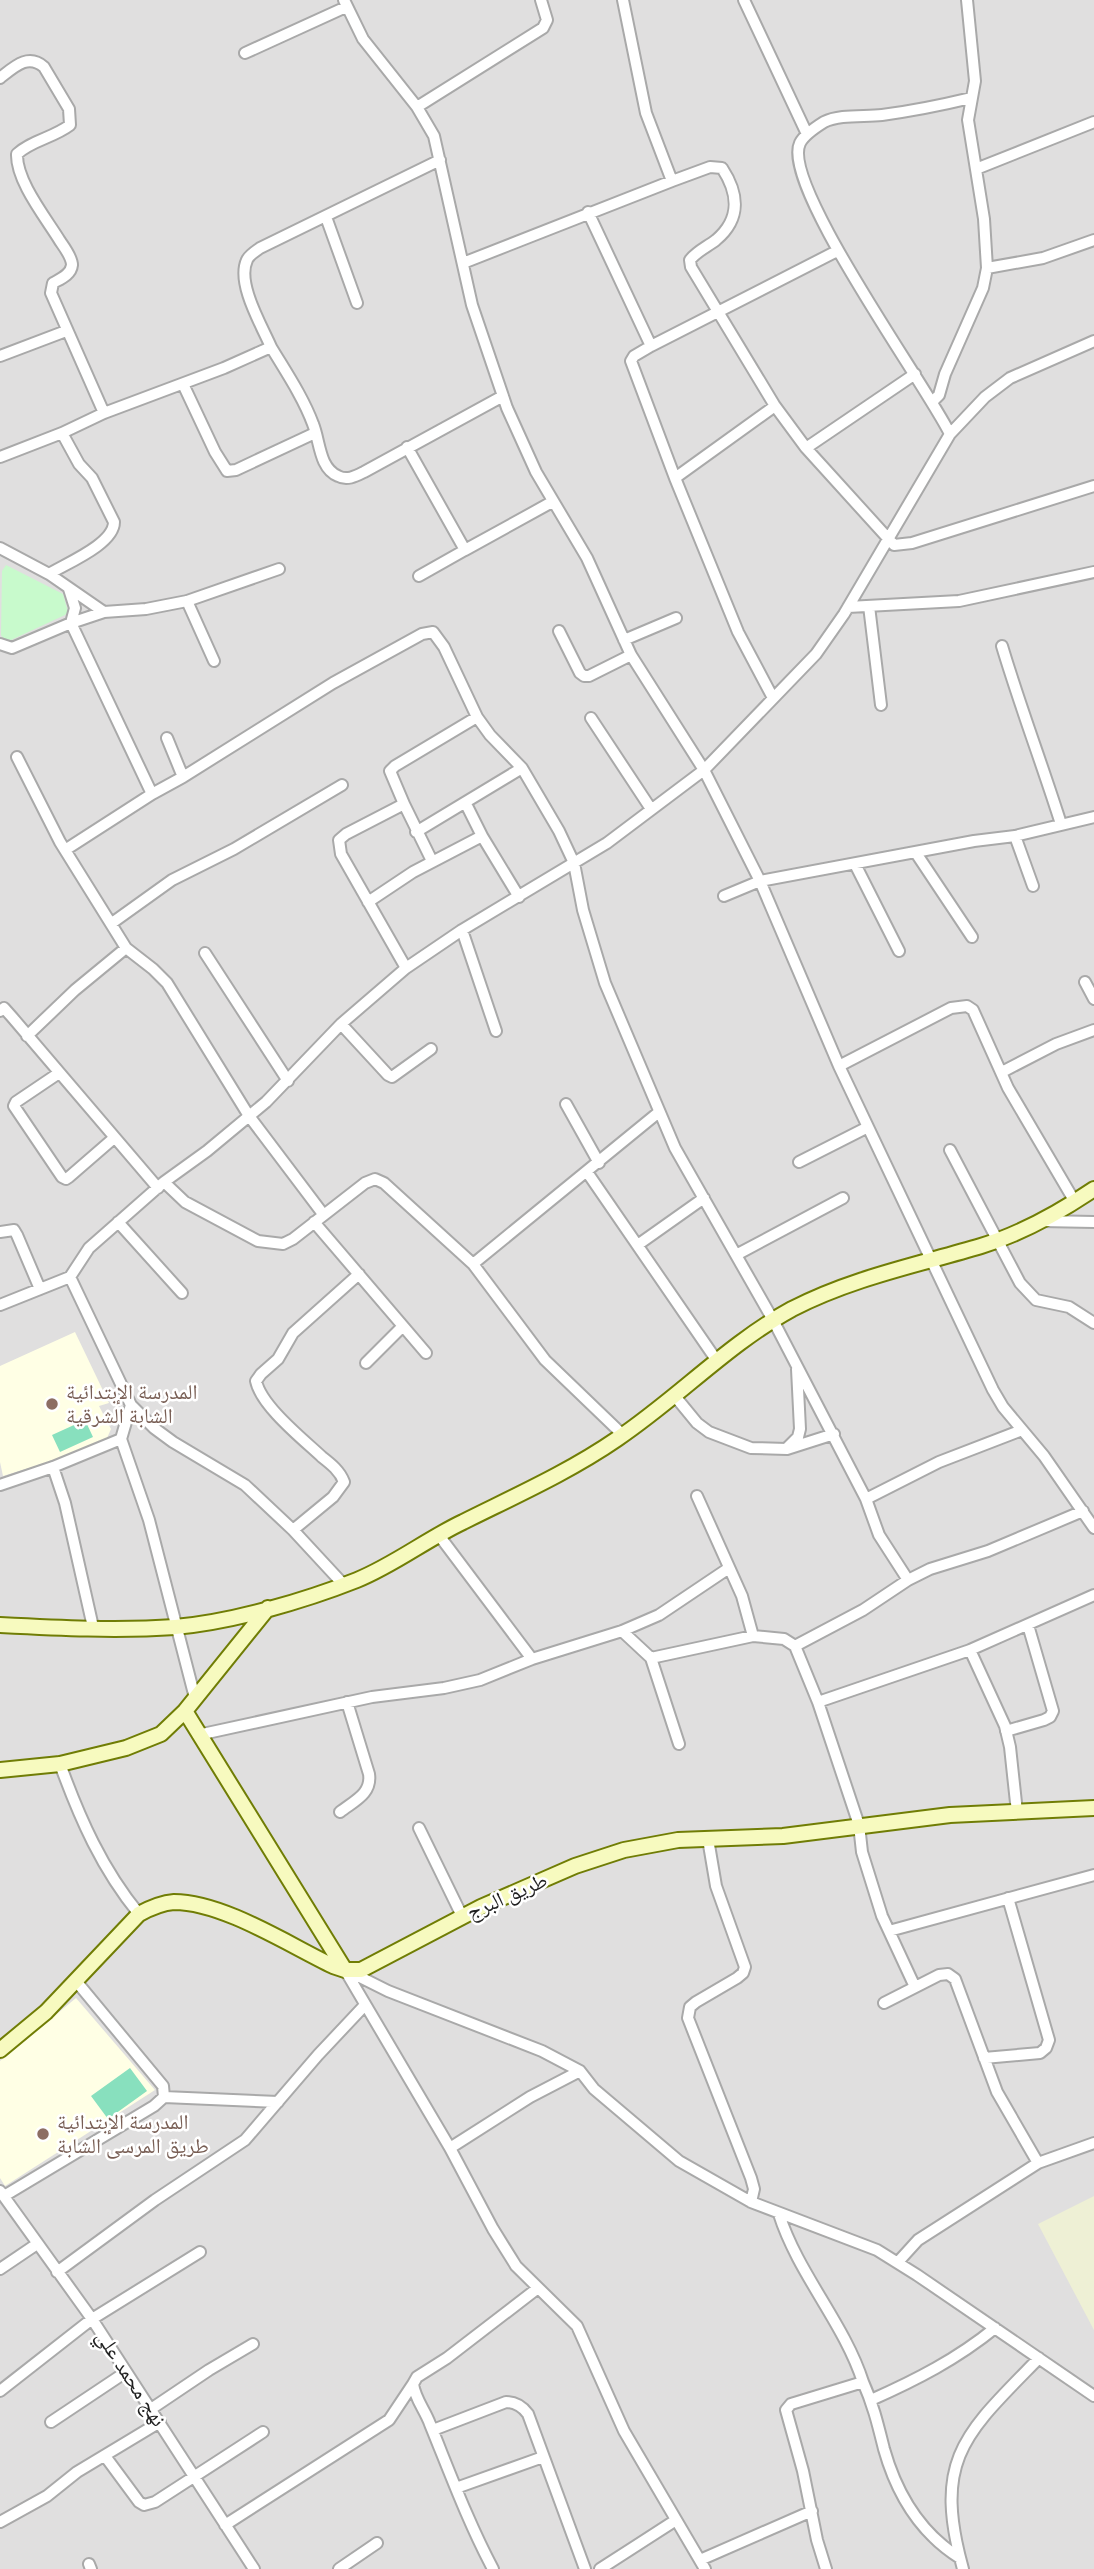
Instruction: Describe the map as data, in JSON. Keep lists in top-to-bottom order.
{
  "streets": {
    "street": ["طريق البرج", "نهج محمد علي"]
  },
  "places": ["المدرسة الإبتدائية الشابة الشرقية", "المدرسة الإبتدائية طريق المرسى الشابة"]
}
